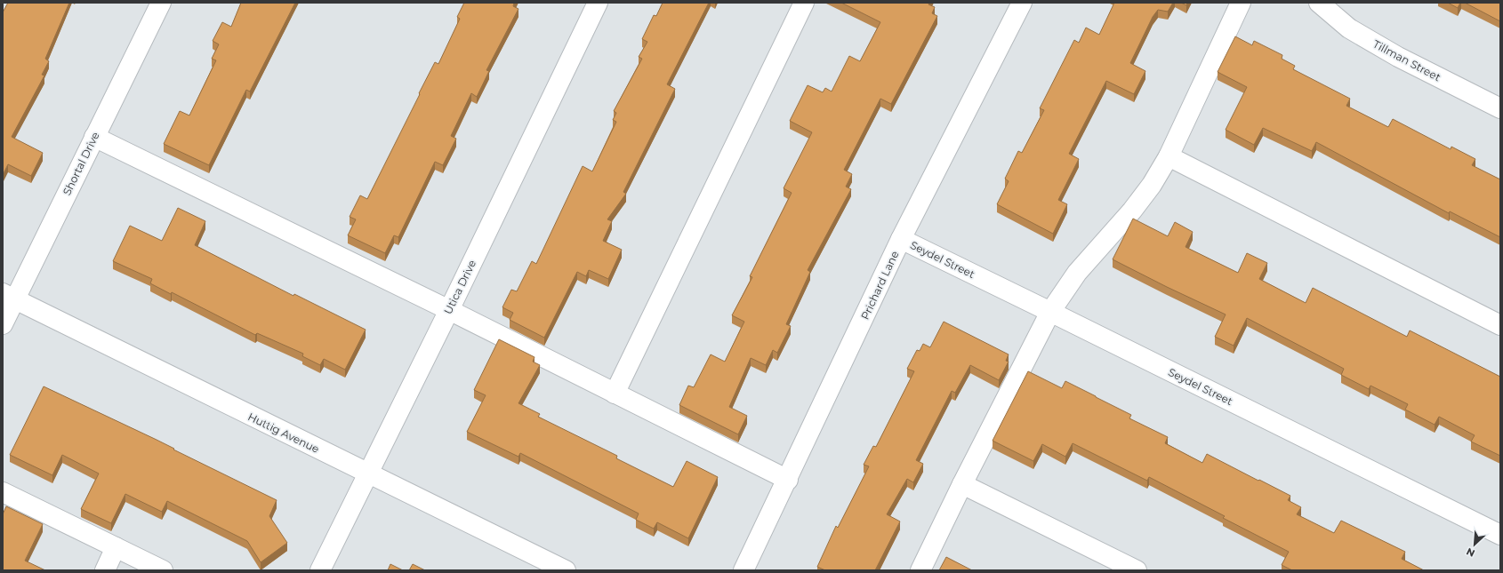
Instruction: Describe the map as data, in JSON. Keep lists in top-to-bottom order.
{
  "streets": {
    "street": [
      "Tillman Street",
      "Shortal Drive",
      "Seydel Street",
      "Prichard Lane",
      "Utica Drive",
      "Huttig Avenue"
    ]
  },
  "crossings": [
    ["Shortal Drive", "Huttig Avenue"],
    ["Seydel Street", "Prichard Lane"],
    ["Utica Drive", "Huttig Avenue"]
  ],
  "north": "bottom left"
}
